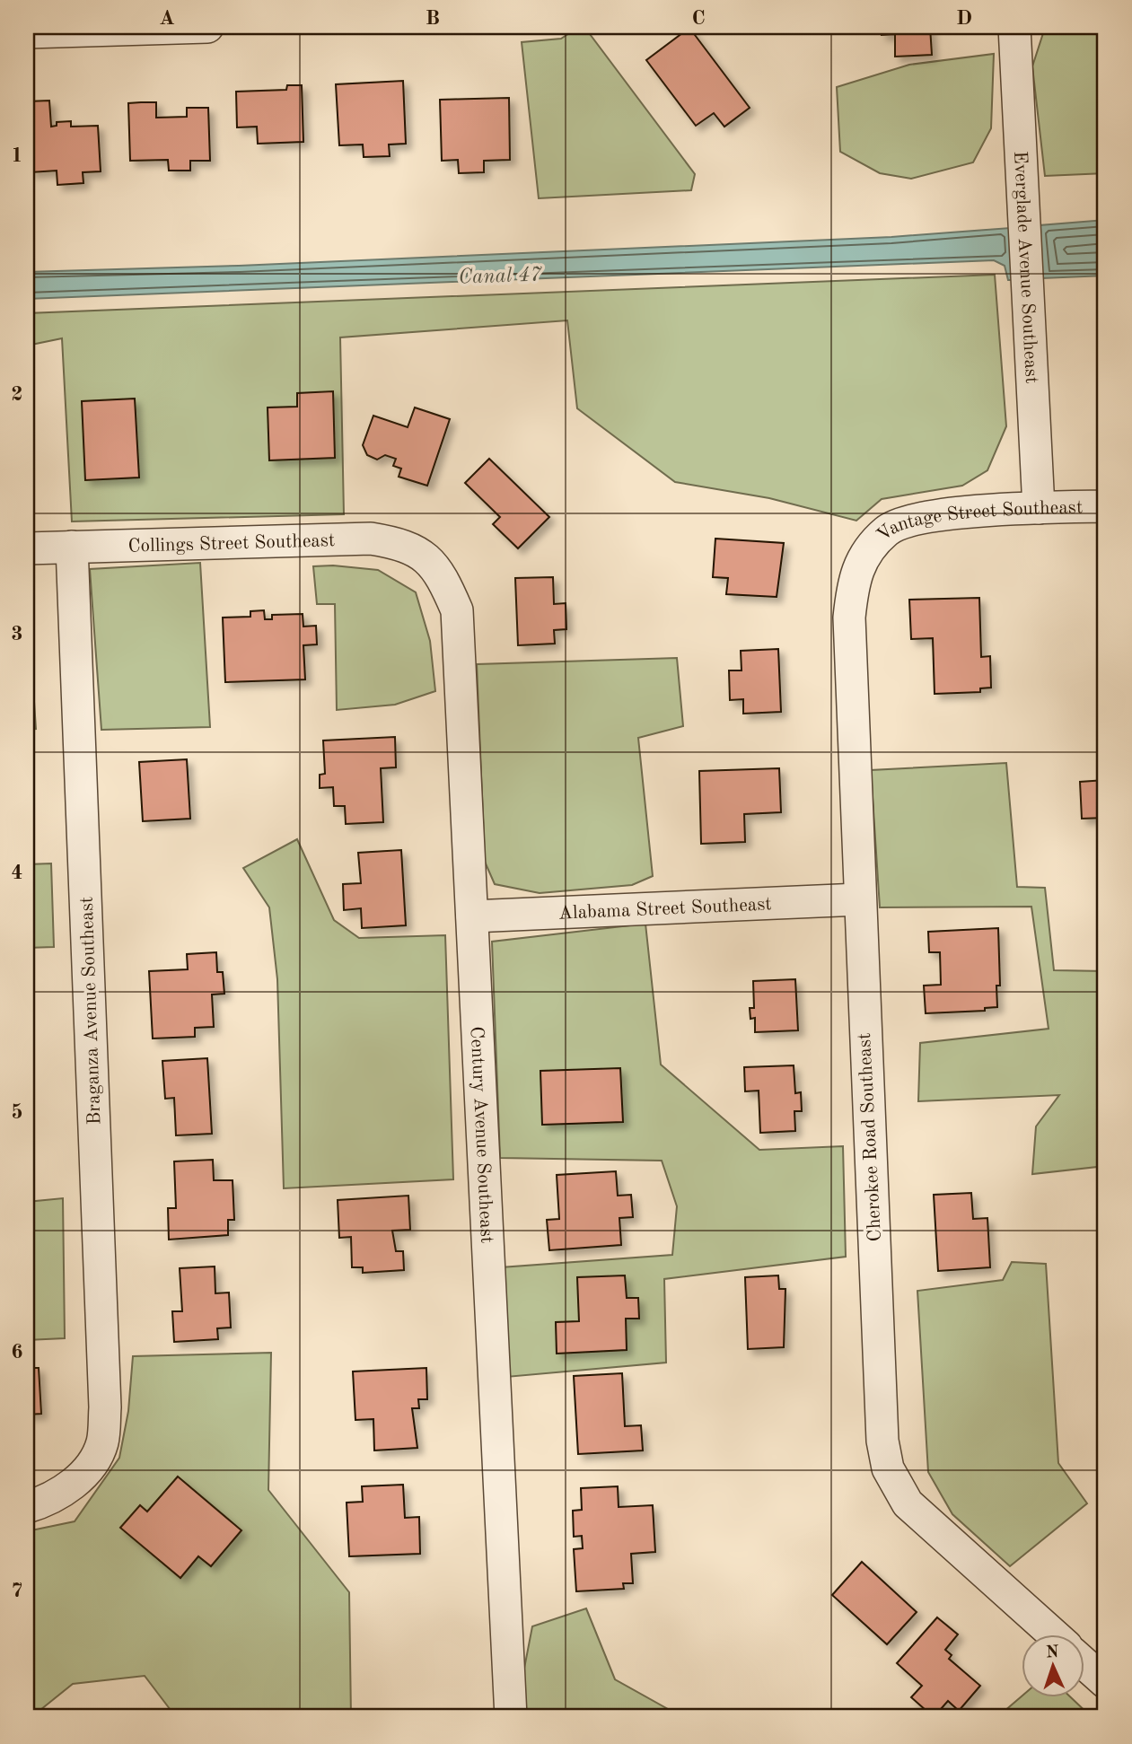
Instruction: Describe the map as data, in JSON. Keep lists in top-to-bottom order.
{
  "streets": {
    "street": [
      "Everglade Avenue Southeast",
      "Vantage Street Southeast",
      "Collings Street Southeast",
      "Alabama Street Southeast",
      "Braganza Avenue Southeast",
      "Century Avenue Southeast",
      "Cherokee Road Southeast"
    ]
  },
  "crossings": [
    ["Everglade Avenue Southeast", "Vantage Street Southeast"],
    ["Vantage Street Southeast", "Cherokee Road Southeast"],
    ["Collings Street Southeast", "Braganza Avenue Southeast"],
    ["Collings Street Southeast", "Century Avenue Southeast"],
    ["Alabama Street Southeast", "Century Avenue Southeast"],
    ["Alabama Street Southeast", "Cherokee Road Southeast"]
  ],
  "water": ["Canal 47"],
  "north": "top",
  "grid": {
    "columns": [
      "A",
      "B",
      "C",
      "D"
    ],
    "rows": [
      "1",
      "2",
      "3",
      "4",
      "5",
      "6",
      "7"
    ]
  }
}
